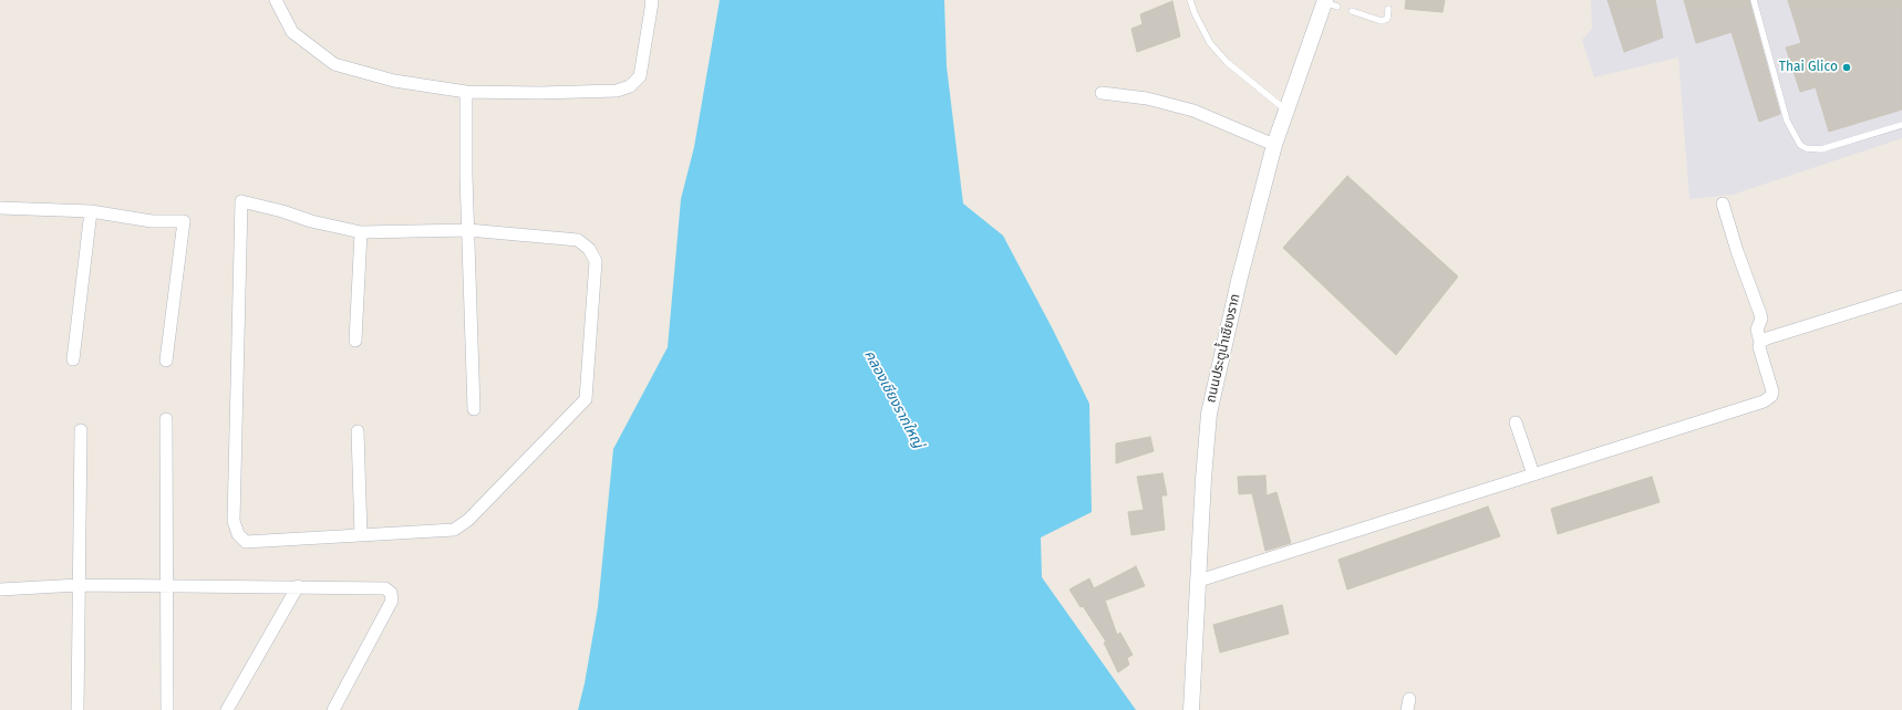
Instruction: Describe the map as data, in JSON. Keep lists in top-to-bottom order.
{
  "streets": {
    "street": ["ถนนประตูน้ำเชียงราก"]
  },
  "water": ["คลองเชียงรากใหญ่"],
  "places": ["Thai Glico"]
}
